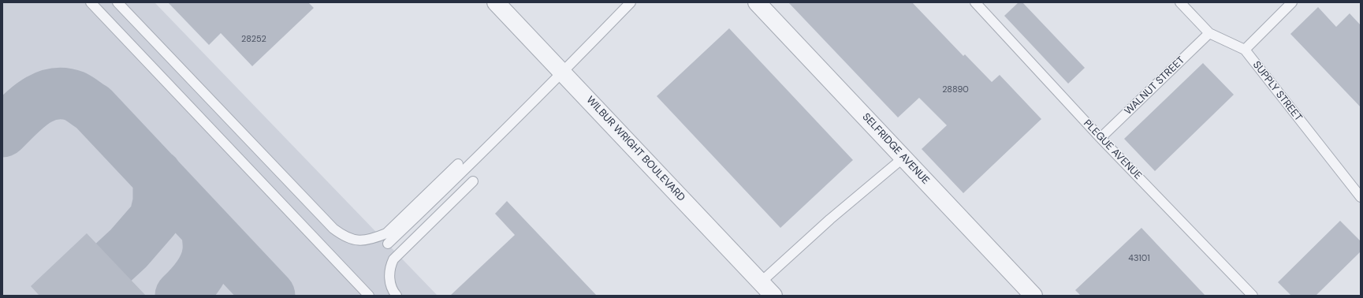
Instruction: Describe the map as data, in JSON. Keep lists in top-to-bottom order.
{
  "streets": {
    "street": ["WILBUR WRIGHT BOULEVARD", "SELFRIDGE AVENUE"],
    "lane": ["WALNUT STREET", "SUPPLY STREET", "PLEGUE AVENUE"]
  },
  "crossings": [
    ["WALNUT STREET", "SUPPLY STREET"],
    ["WALNUT STREET", "PLEGUE AVENUE"]
  ],
  "house_numbers": ["28252", "28890", "43101"]
}
